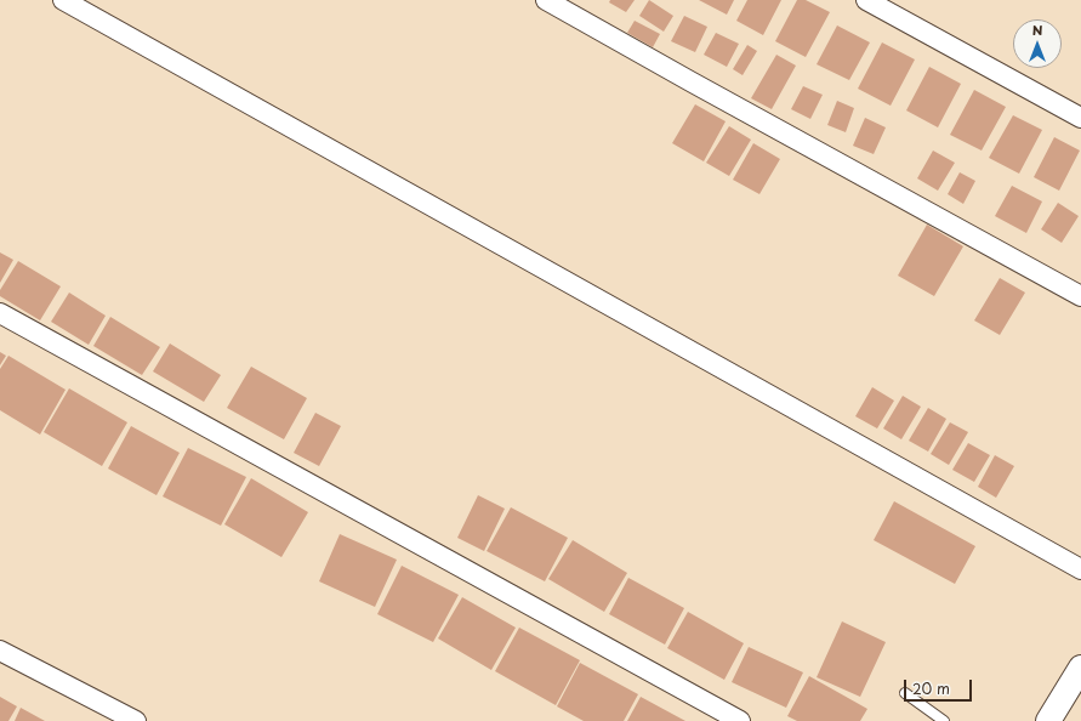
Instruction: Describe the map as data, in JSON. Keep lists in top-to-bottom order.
{
  "scale_bar": "20 m",
  "north": "top"
}
